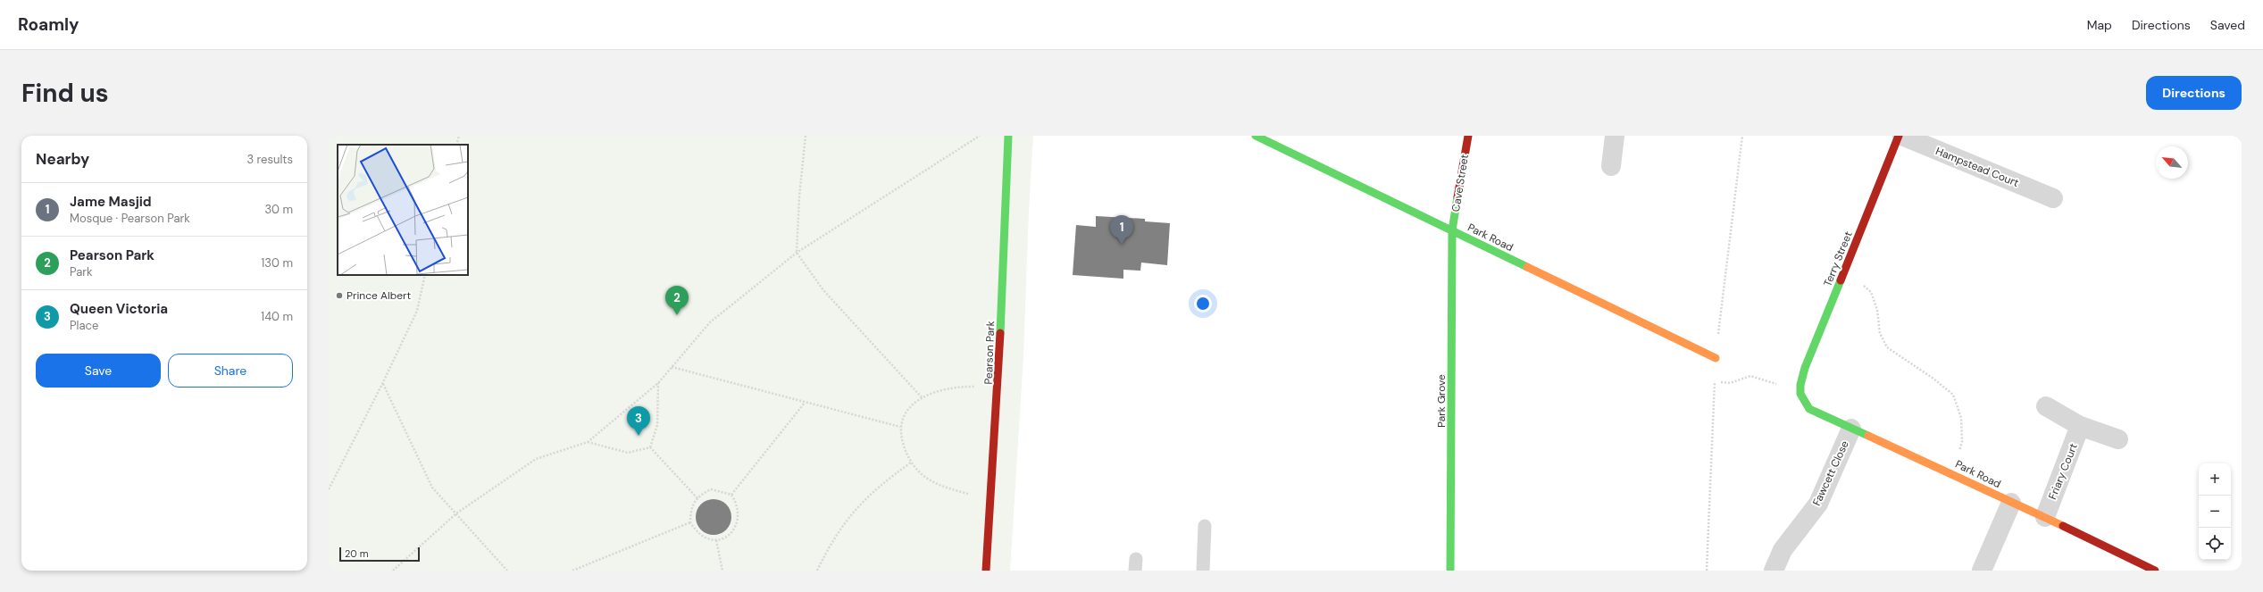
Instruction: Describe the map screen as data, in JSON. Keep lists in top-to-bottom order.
{
  "streets": {
    "street": [
      "Hampstead Court",
      "Cave Street",
      "Park Road",
      "Terry Street",
      "Pearson Park",
      "Park Grove",
      "Friary Court",
      "Fawcett Close"
    ]
  },
  "crossings": [
    ["Cave Street", "Park Road"],
    ["Cave Street", "Park Grove"],
    ["Park Road", "Terry Street"],
    ["Park Road", "Park Grove"],
    ["Park Road", "Friary Court"],
    ["Park Road", "Fawcett Close"]
  ],
  "places": ["Prince Albert"],
  "scale_bar": "20 m",
  "north": "top left",
  "page": {
    "header": "Roamly",
    "nav": ["Map", "Directions", "Saved"],
    "buttons": [
      "Directions",
      ["Save", "Share"]
    ],
    "title": "Find us",
    "heading": ["Nearby", "3 results"],
    "list": [
      {
        "mark": "1",
        "name": "Jame Masjid",
        "note": "Mosque · Pearson Park",
        "value": "30 m"
      },
      {
        "mark": "2",
        "name": "Pearson Park",
        "note": "Park",
        "value": "130 m"
      },
      {
        "mark": "3",
        "name": "Queen Victoria",
        "note": "Place",
        "value": "140 m"
      }
    ],
    "pins": ["1", "2", "3"],
    "map_buttons": ["+", "−"],
    "scale": "20 m"
  }
}
